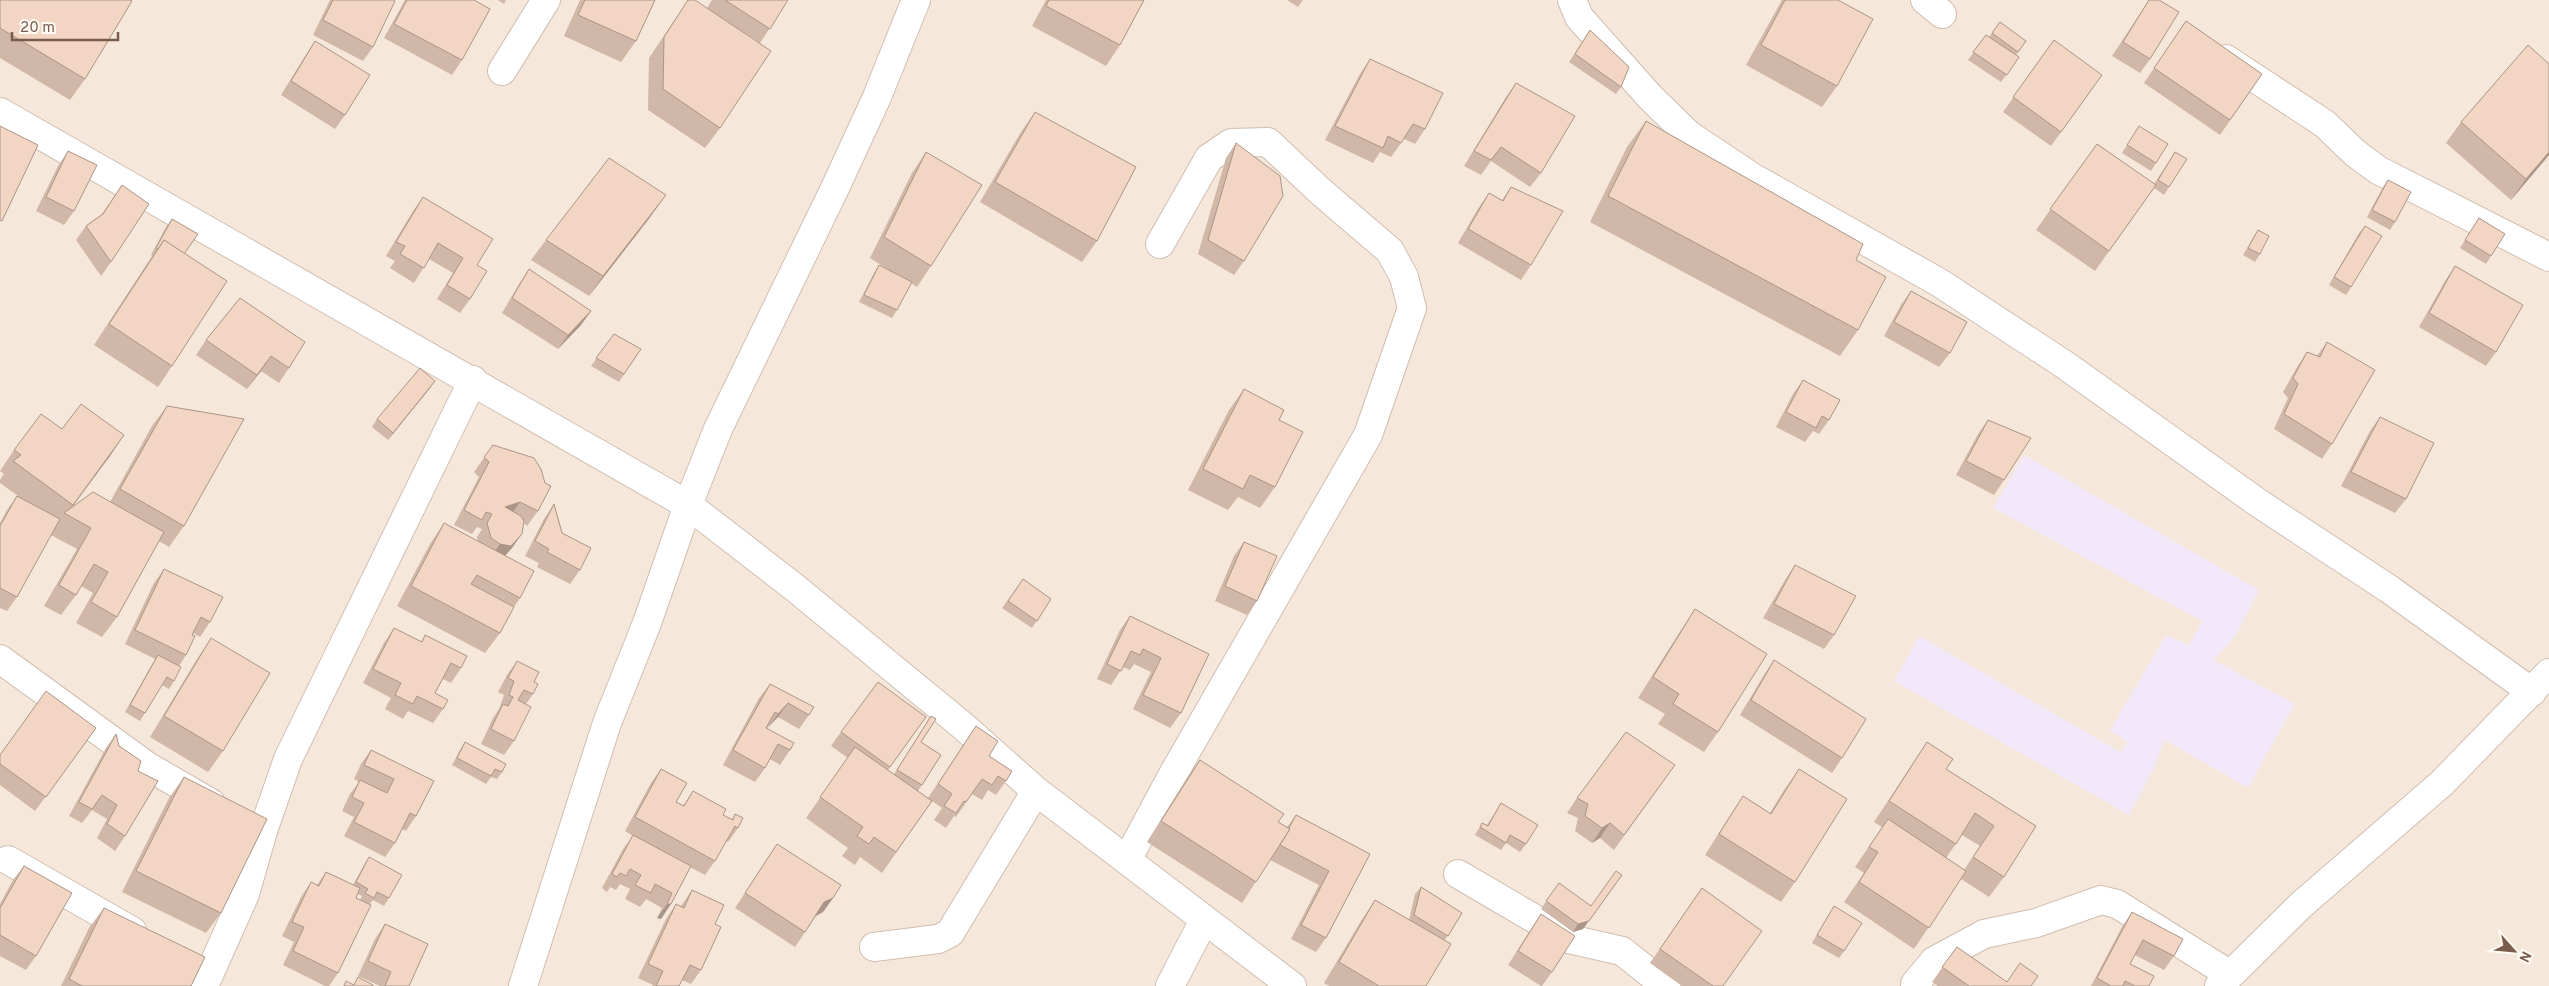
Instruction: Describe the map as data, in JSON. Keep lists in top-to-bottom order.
{
  "scale_bar": "20 m",
  "north": "bottom right"
}
